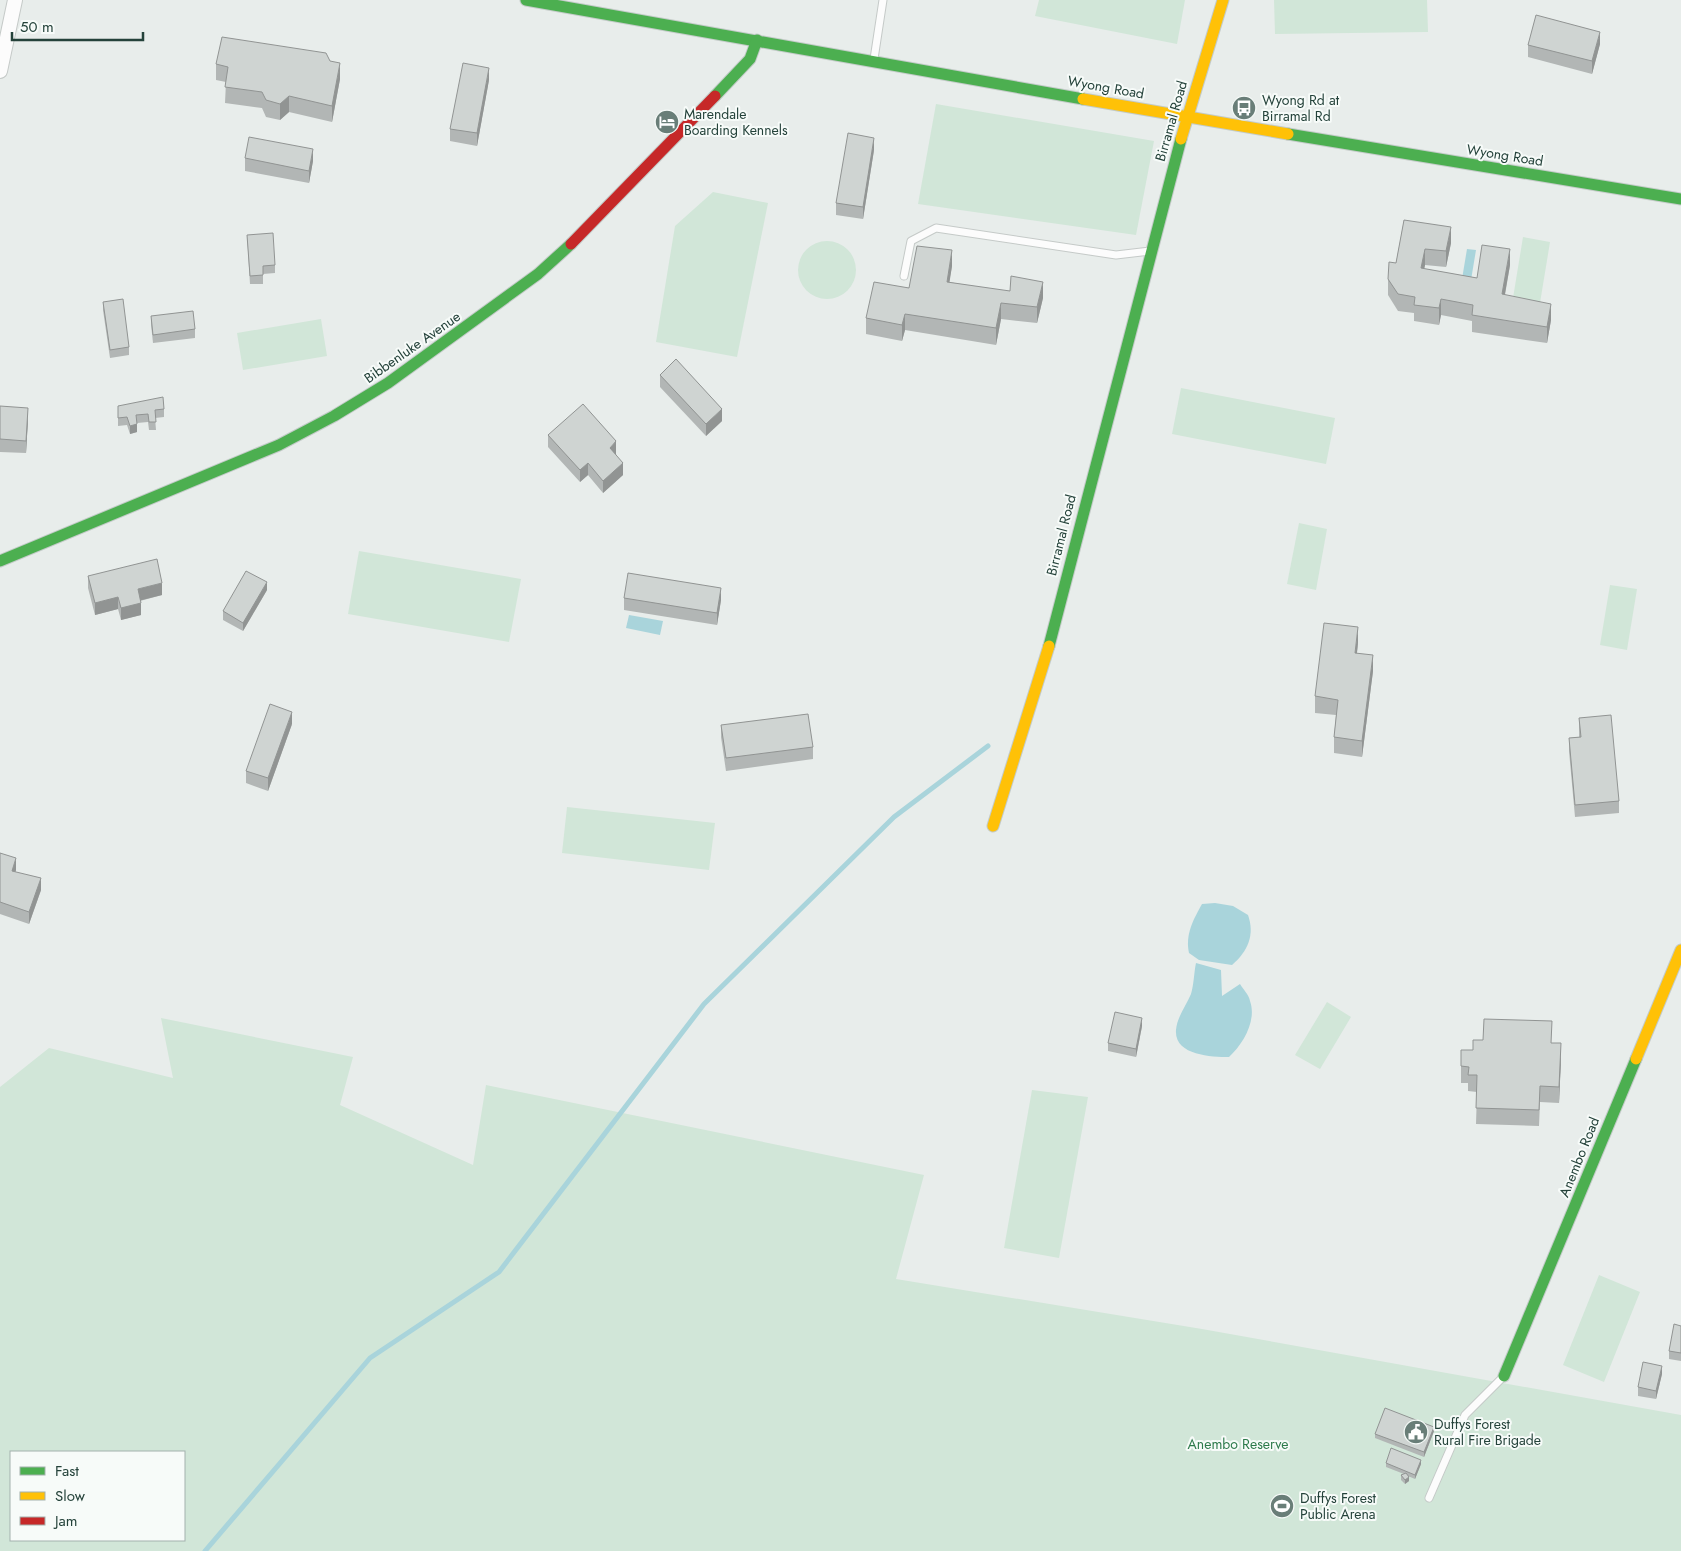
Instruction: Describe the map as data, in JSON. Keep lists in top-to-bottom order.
{
  "streets": {
    "street": [
      "Wyong Road",
      "Birramal Road",
      "Bibbenluke Avenue",
      "Anembo Road"
    ]
  },
  "crossings": [
    ["Wyong Road", "Birramal Road"],
    ["Wyong Road", "Bibbenluke Avenue"]
  ],
  "parks": ["Anembo Reserve"],
  "places": {
    "bus stop": ["Wyong Rd at Birramal Rd"],
    "hotel": ["Marendale Boarding Kennels"],
    "public building": ["Duffys Forest Rural Fire Brigade"],
    "sports": ["Duffys Forest Public Arena"]
  },
  "legend": ["Fast", "Slow", "Jam"],
  "scale_bar": "50 m"
}
